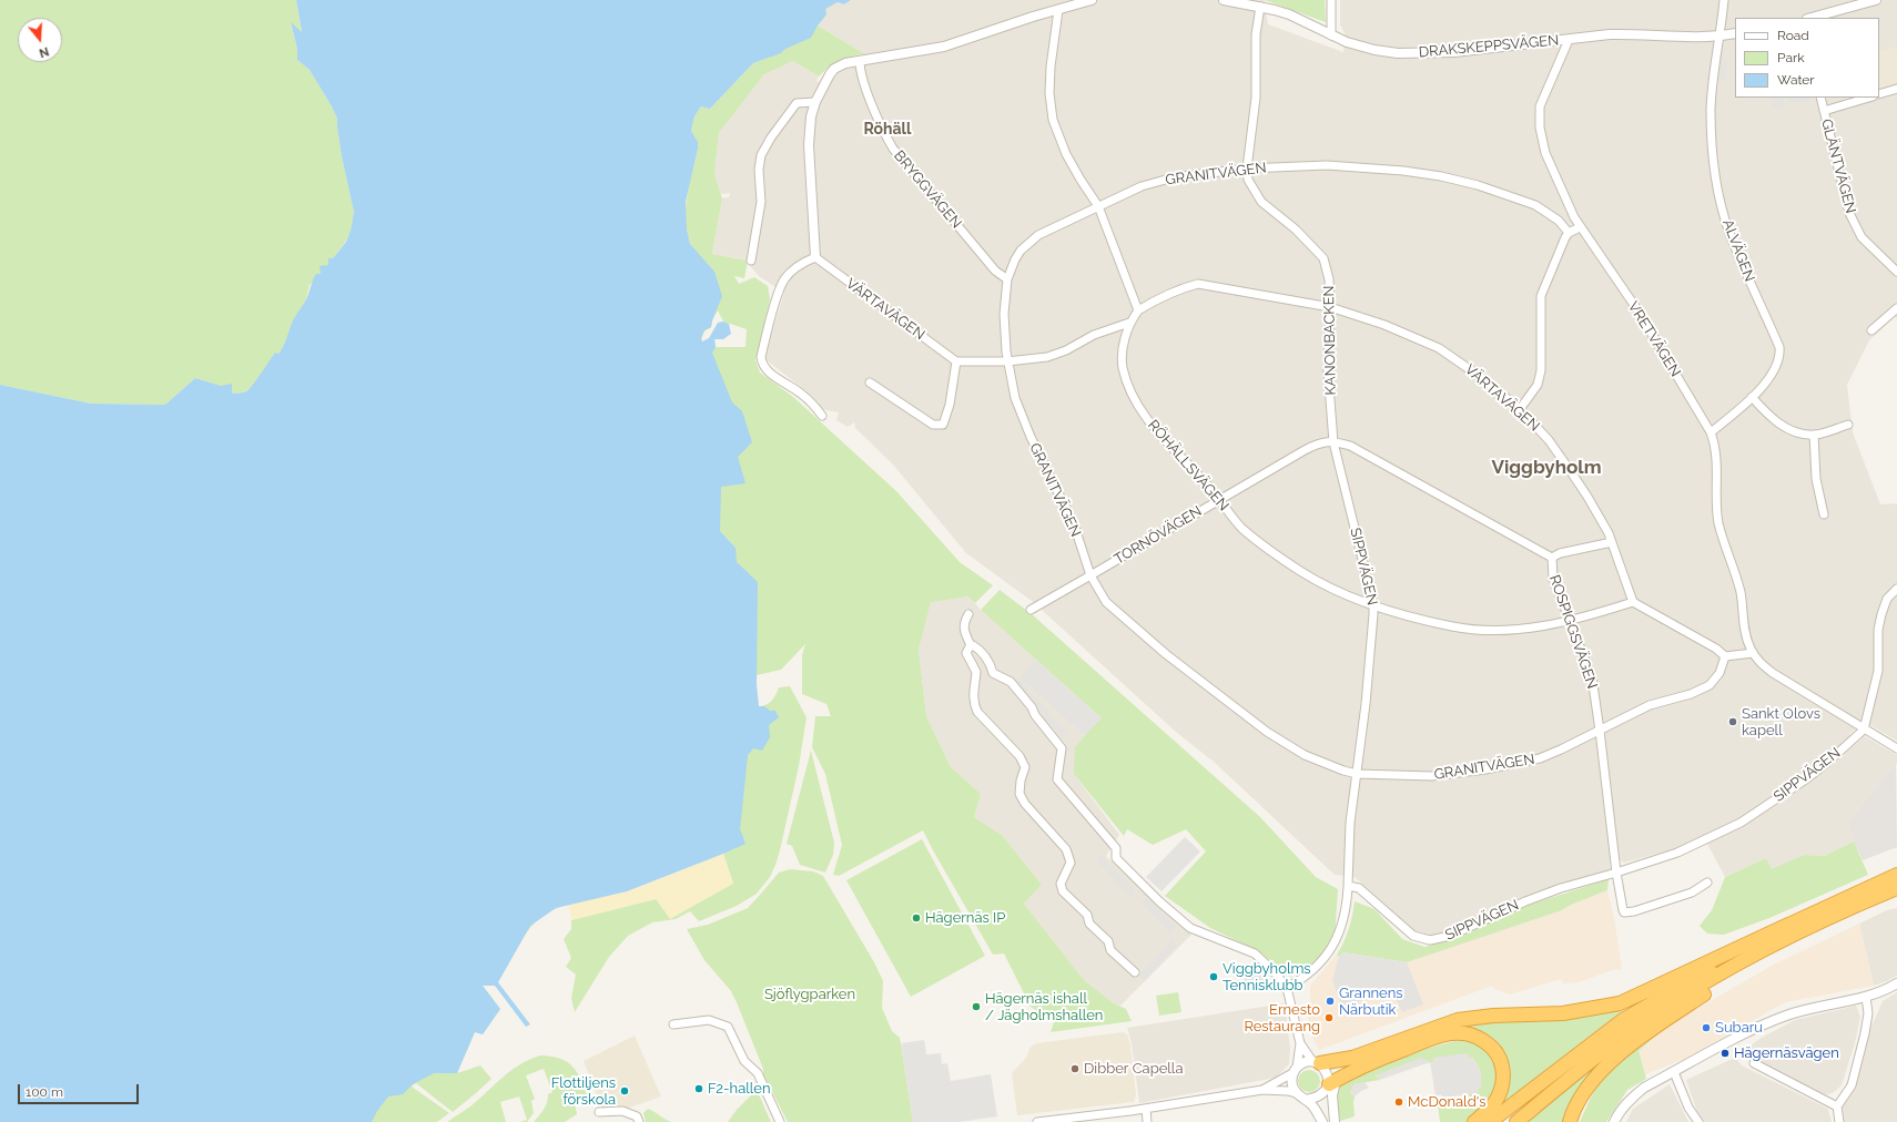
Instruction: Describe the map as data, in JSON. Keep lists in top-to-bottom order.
{
  "streets": {
    "street": [
      "DRAKSKEPPSVÄGEN",
      "GLÄNTVÄGEN",
      "GRANITVÄGEN",
      "BRYGGVÄGEN",
      "ALVÄGEN",
      "VÄRTAVÄGEN",
      "VRETVÄGEN",
      "KANONBACKEN",
      "RÖHÄLLSVÄGEN",
      "TORNÖVÄGEN",
      "SIPPVÄGEN",
      "ROSPIGGSVÄGEN"
    ]
  },
  "crossings": [
    ["DRAKSKEPPSVÄGEN", "ALVÄGEN"],
    ["DRAKSKEPPSVÄGEN", "VRETVÄGEN"],
    ["DRAKSKEPPSVÄGEN", "KANONBACKEN"],
    ["GRANITVÄGEN", "BRYGGVÄGEN"],
    ["GRANITVÄGEN", "KANONBACKEN"],
    ["GRANITVÄGEN", "TORNÖVÄGEN"],
    ["GRANITVÄGEN", "SIPPVÄGEN"],
    ["GRANITVÄGEN", "ROSPIGGSVÄGEN"],
    ["ALVÄGEN", "VRETVÄGEN"],
    ["VÄRTAVÄGEN", "KANONBACKEN"],
    ["VÄRTAVÄGEN", "RÖHÄLLSVÄGEN"],
    ["KANONBACKEN", "TORNÖVÄGEN"],
    ["KANONBACKEN", "SIPPVÄGEN"],
    ["KANONBACKEN", "ROSPIGGSVÄGEN"],
    ["RÖHÄLLSVÄGEN", "TORNÖVÄGEN"],
    ["RÖHÄLLSVÄGEN", "SIPPVÄGEN"],
    ["RÖHÄLLSVÄGEN", "ROSPIGGSVÄGEN"],
    ["TORNÖVÄGEN", "SIPPVÄGEN"],
    ["TORNÖVÄGEN", "ROSPIGGSVÄGEN"],
    ["SIPPVÄGEN", "ROSPIGGSVÄGEN"]
  ],
  "districts": ["Röhäll", "Viggbyholm"],
  "parks": ["Sjöflygparken"],
  "places": [
    "Sankt Olovs kapell",
    "Hägernäs IP",
    "Viggbyholms Tennisklubb",
    "Grannens Närbutik",
    "Hägernäs ishall / Jägholmshallen",
    "Ernesto Restaurang",
    "Subaru",
    "Hägernäsvägen",
    "Dibber Capella",
    "F2-hallen",
    "Flottiljens förskola",
    "McDonald's"
  ],
  "legend": ["Road", "Park", "Water"],
  "scale_bar": "100 m",
  "north": "bottom"
}
